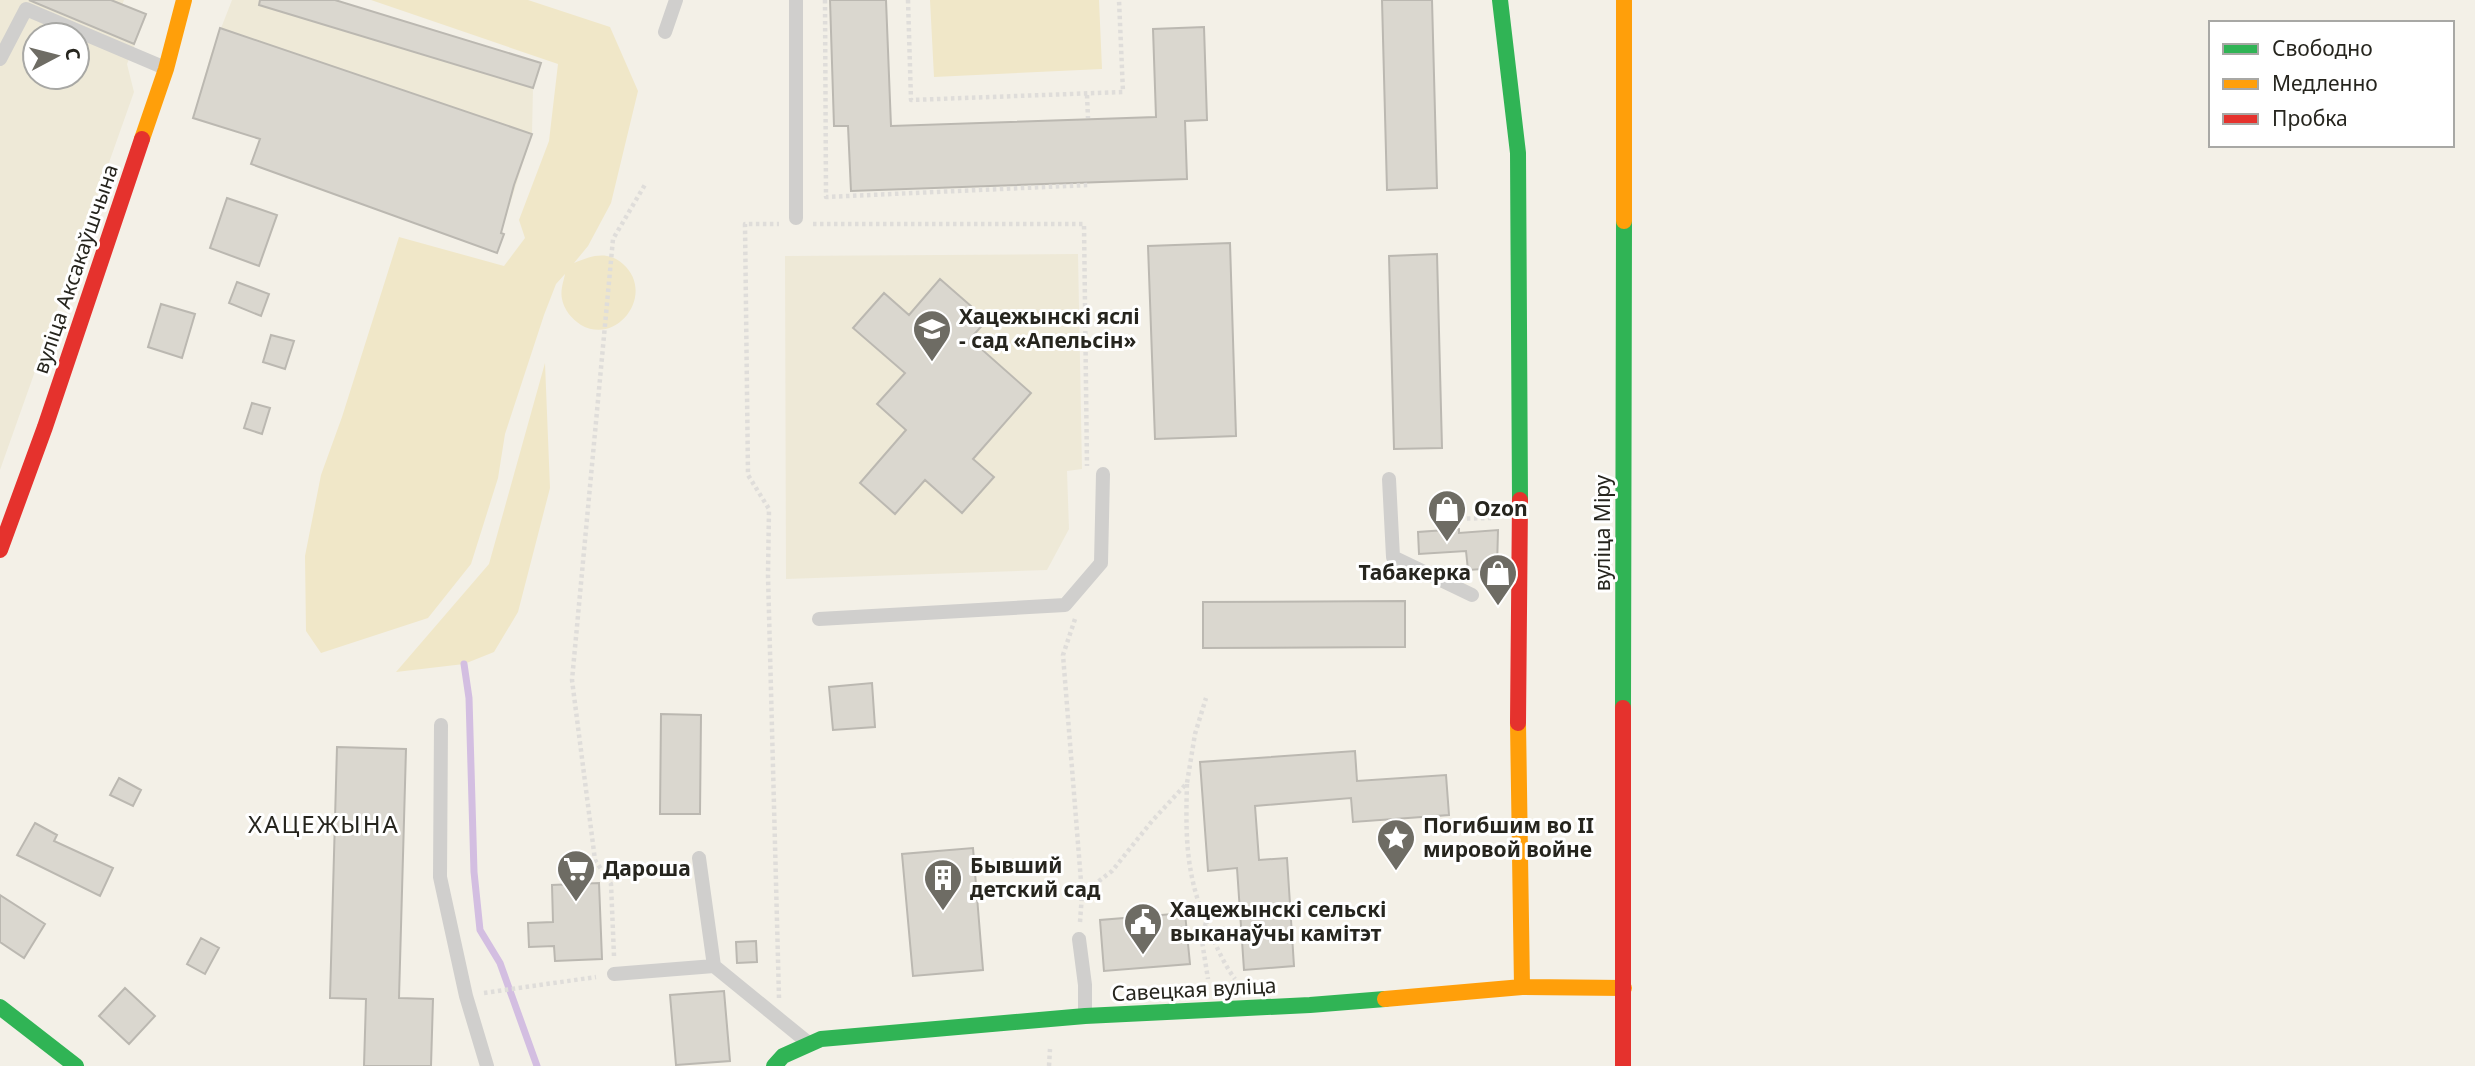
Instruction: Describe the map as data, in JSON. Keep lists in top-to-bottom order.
{
  "streets": {
    "street": ["вуліца Аксакаўшчына", "вуліца Міру", "Савецкая вуліца"]
  },
  "crossings": [
    ["вуліца Міру", "Савецкая вуліца"]
  ],
  "districts": ["ХАЦЕЖЫНА"],
  "places": {
    "school or university": ["Хацежынскі яслі - сад «Апельсін»"],
    "shop": ["Ozon", "Табакерка"],
    "place": ["Погибшим во II мировой войне"],
    "supermarket": ["Дароша"],
    "building": ["Бывший детский сад"],
    "public building": ["Хацежынскі сельскі выканаўчы камітэт"]
  },
  "legend": ["Свободно", "Медленно", "Пробка"],
  "north": "right"
}
